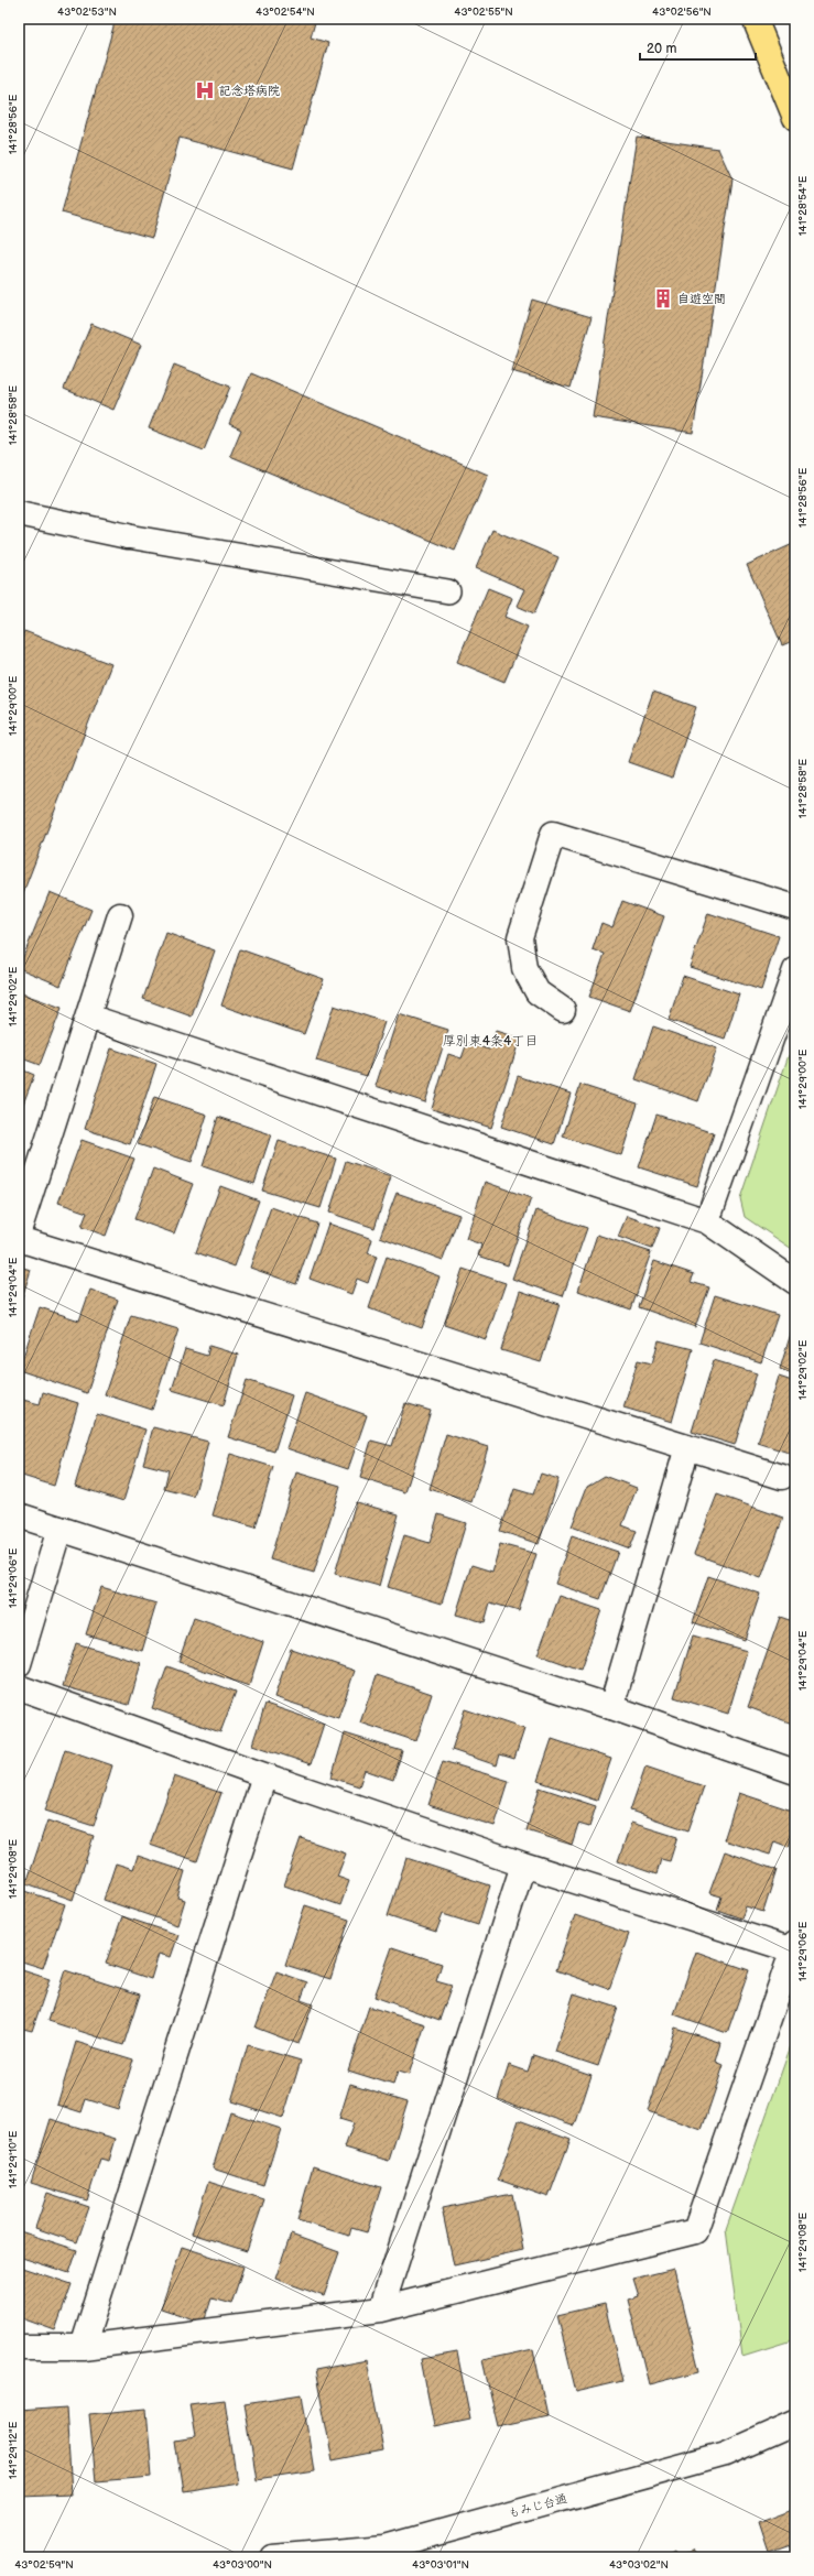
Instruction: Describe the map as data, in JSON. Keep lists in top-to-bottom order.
{
  "streets": {
    "street": ["もみじ台通"]
  },
  "districts": ["厚別東4条4丁目"],
  "places": {
    "hospital": ["記念塔病院"],
    "building": ["自遊空間"]
  },
  "scale_bar": "20 m",
  "coordinates": [
    "43°02'53\"N",
    "43°02'54\"N",
    "43°02'55\"N",
    "43°02'56\"N",
    "141°28'56\"E",
    "141°28'54\"E",
    "141°28'58\"E",
    "141°29'00\"E",
    "141°29'02\"E",
    "141°29'04\"E",
    "141°29'06\"E",
    "141°29'08\"E",
    "141°29'10\"E",
    "141°29'12\"E",
    "43°02'59\"N",
    "43°03'00\"N",
    "43°03'01\"N",
    "43°03'02\"N"
  ]
}
